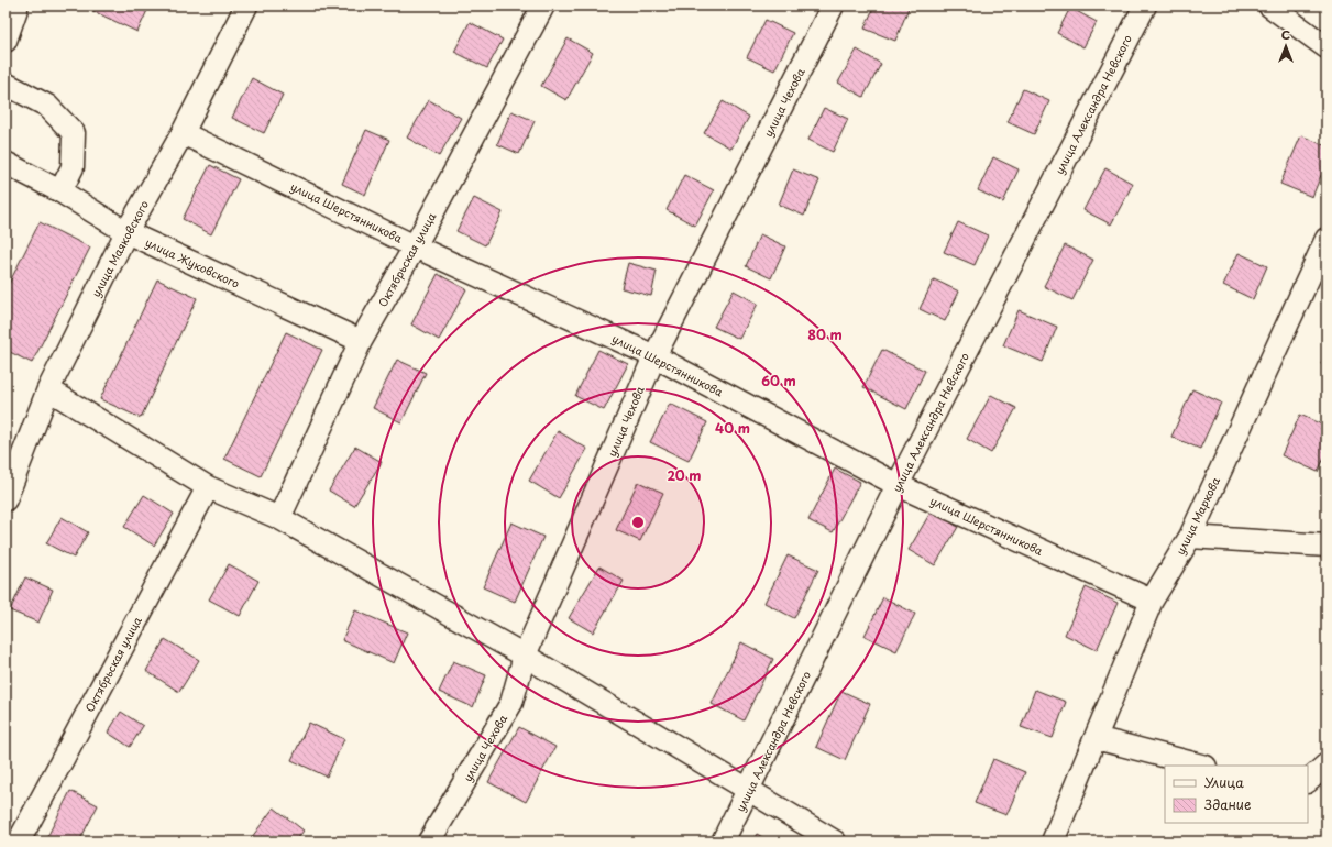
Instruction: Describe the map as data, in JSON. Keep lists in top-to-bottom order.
{
  "streets": {
    "street": [
      "улица Чехова",
      "улица Александра Невского",
      "улица Шерстянникова",
      "улица Маяковского",
      "Октябрьская улица",
      "улица Жуковского",
      "улица Маркова"
    ]
  },
  "crossings": [
    ["улица Чехова", "улица Шерстянникова"],
    ["улица Александра Невского", "улица Шерстянникова"],
    ["улица Шерстянникова", "улица Маяковского"],
    ["улица Шерстянникова", "Октябрьская улица"],
    ["улица Шерстянникова", "улица Маркова"],
    ["улица Маяковского", "улица Жуковского"],
    ["Октябрьская улица", "улица Жуковского"]
  ],
  "legend": ["Улица", "Здание"],
  "north": "top",
  "rings": [
    "80 m",
    "60 m",
    "40 m",
    "20 m"
  ]
}
